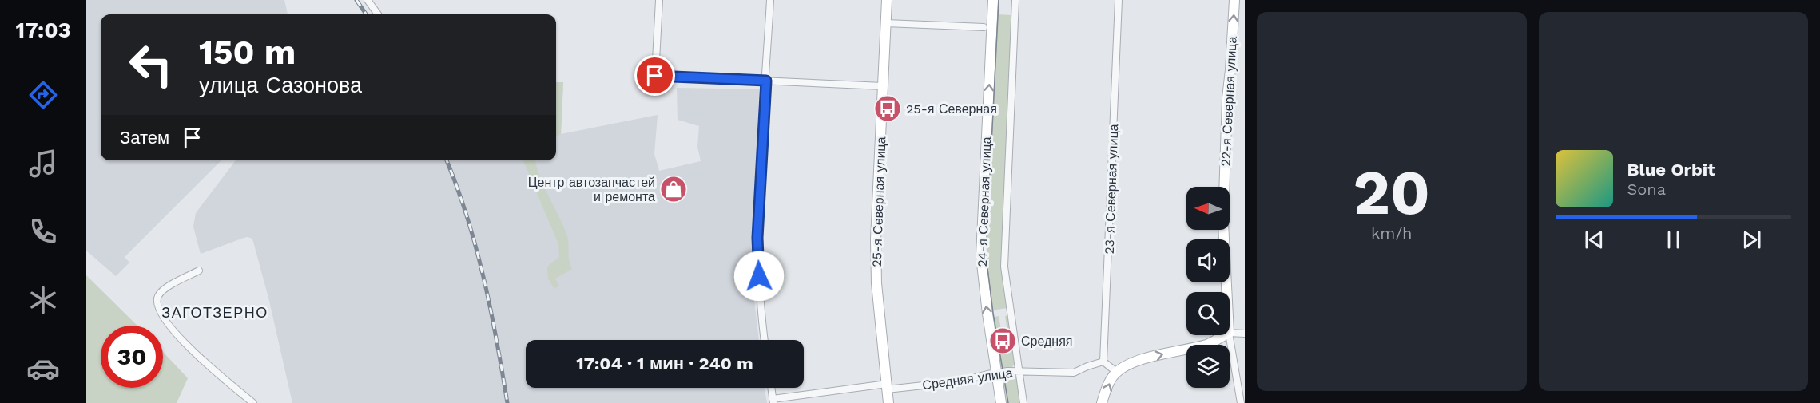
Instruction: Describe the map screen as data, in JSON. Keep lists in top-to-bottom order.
{
  "streets": {
    "main road": ["22-я Северная улица", "25-я Северная улица", "24-я Северная улица"],
    "street": ["23-я Северная улица", "Средняя улица"]
  },
  "crossings": [
    ["23-я Северная улица", "Средняя улица"],
    ["25-я Северная улица", "Средняя улица"],
    ["24-я Северная улица", "Средняя улица"]
  ],
  "one_way": ["22-я Северная улица", "24-я Северная улица"],
  "districts": ["ЗАГОТЗЕРНО"],
  "places": {
    "bus stop": ["25-я Северная", "Средняя"],
    "shop": ["Центр автозапчастей и ремонта"]
  },
  "north": "left",
  "page": {
    "tabs": "17:03",
    "tile": ["20", "km/h"],
    "turn": ["150 m", "улица Сазонова"],
    "then": "Затем",
    "song": ["Blue Orbit", "Sona"],
    "limit": "30",
    "trip": "17:04 · 1 мин · 240 m"
  }
}
